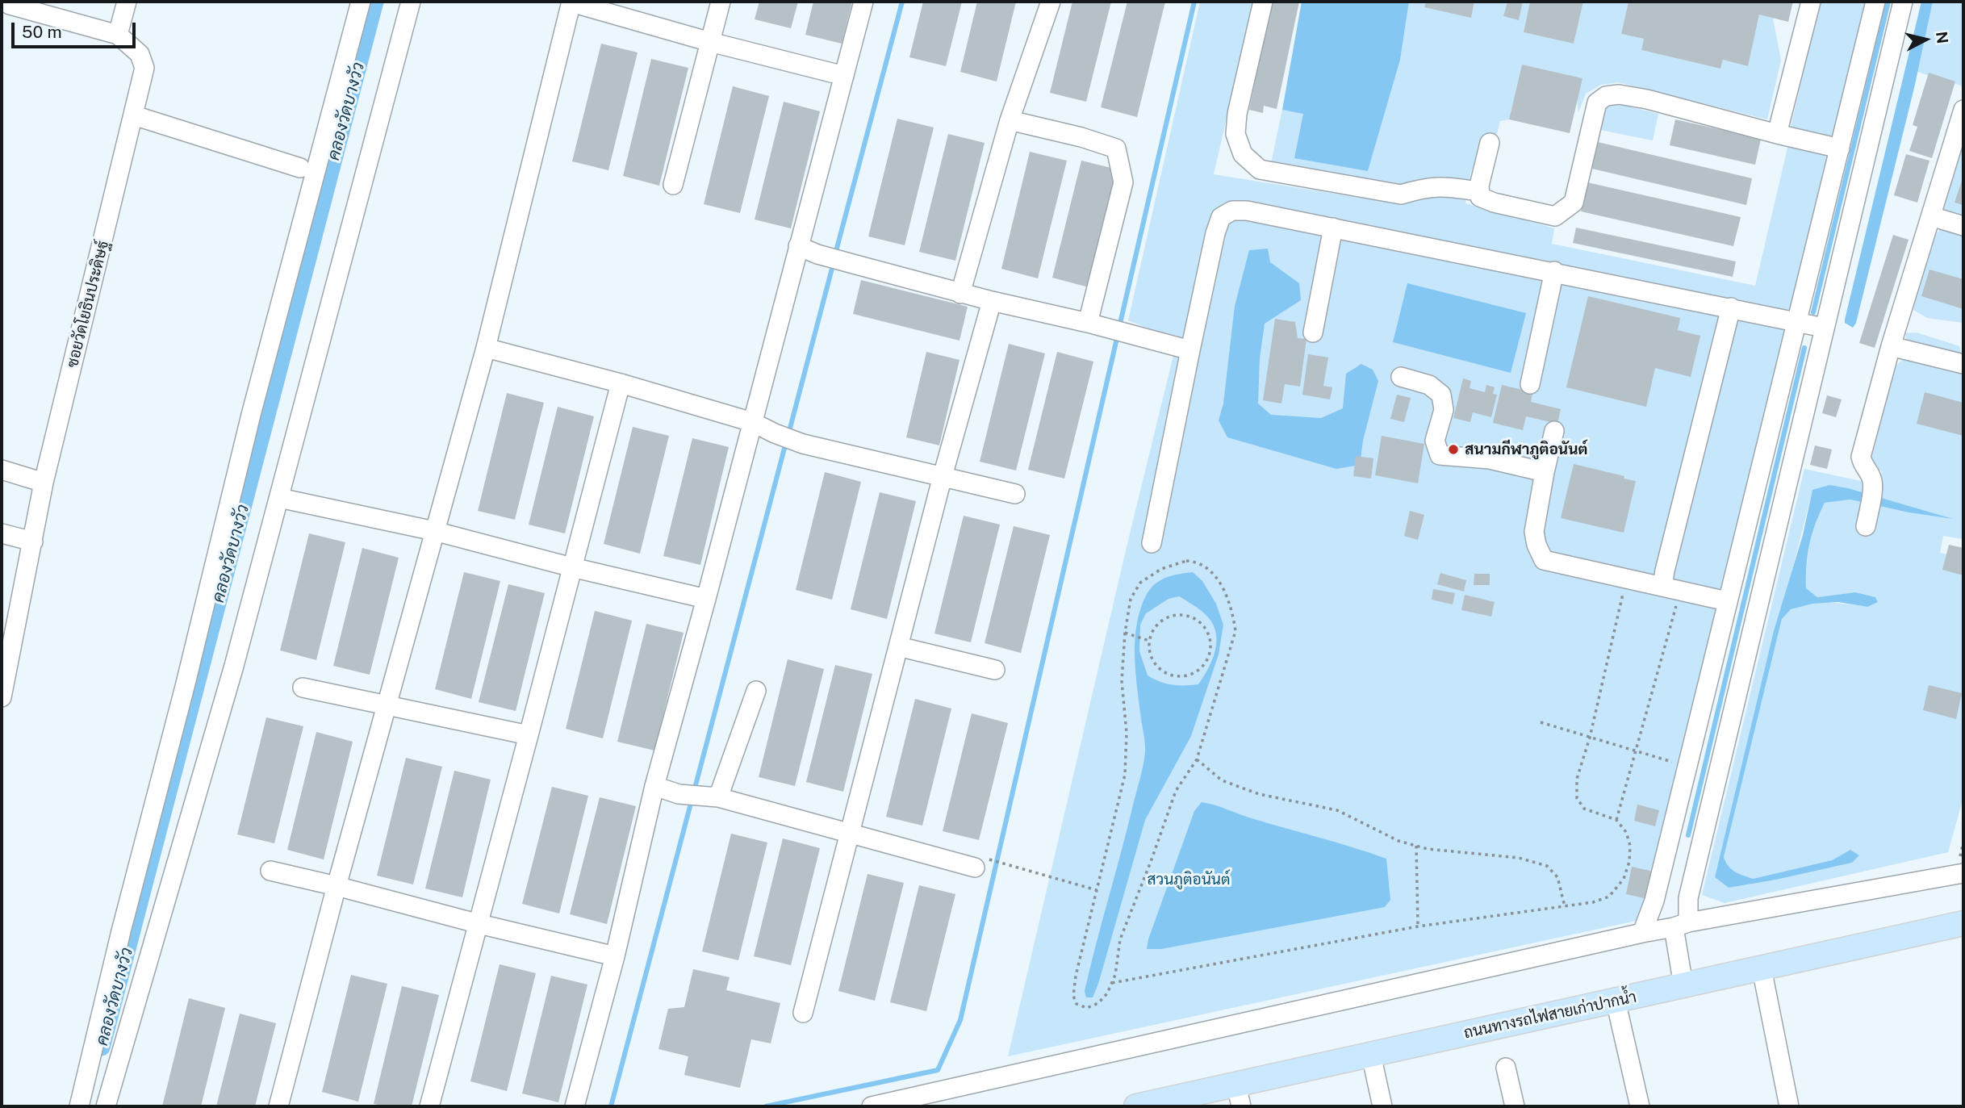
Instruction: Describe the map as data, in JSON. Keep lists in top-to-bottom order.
{
  "streets": {
    "main road": ["ถนนทางรถไฟสายเก่าปากน้ำ"],
    "street": ["ซอยวัดโยธินประดิษฐ์"]
  },
  "water": ["คลองวัดบางวัว"],
  "parks": ["สวนภูติอนันต์"],
  "places": ["สนามกีฬาภูติอนันต์"],
  "scale_bar": "50 m",
  "north": "right"
}
